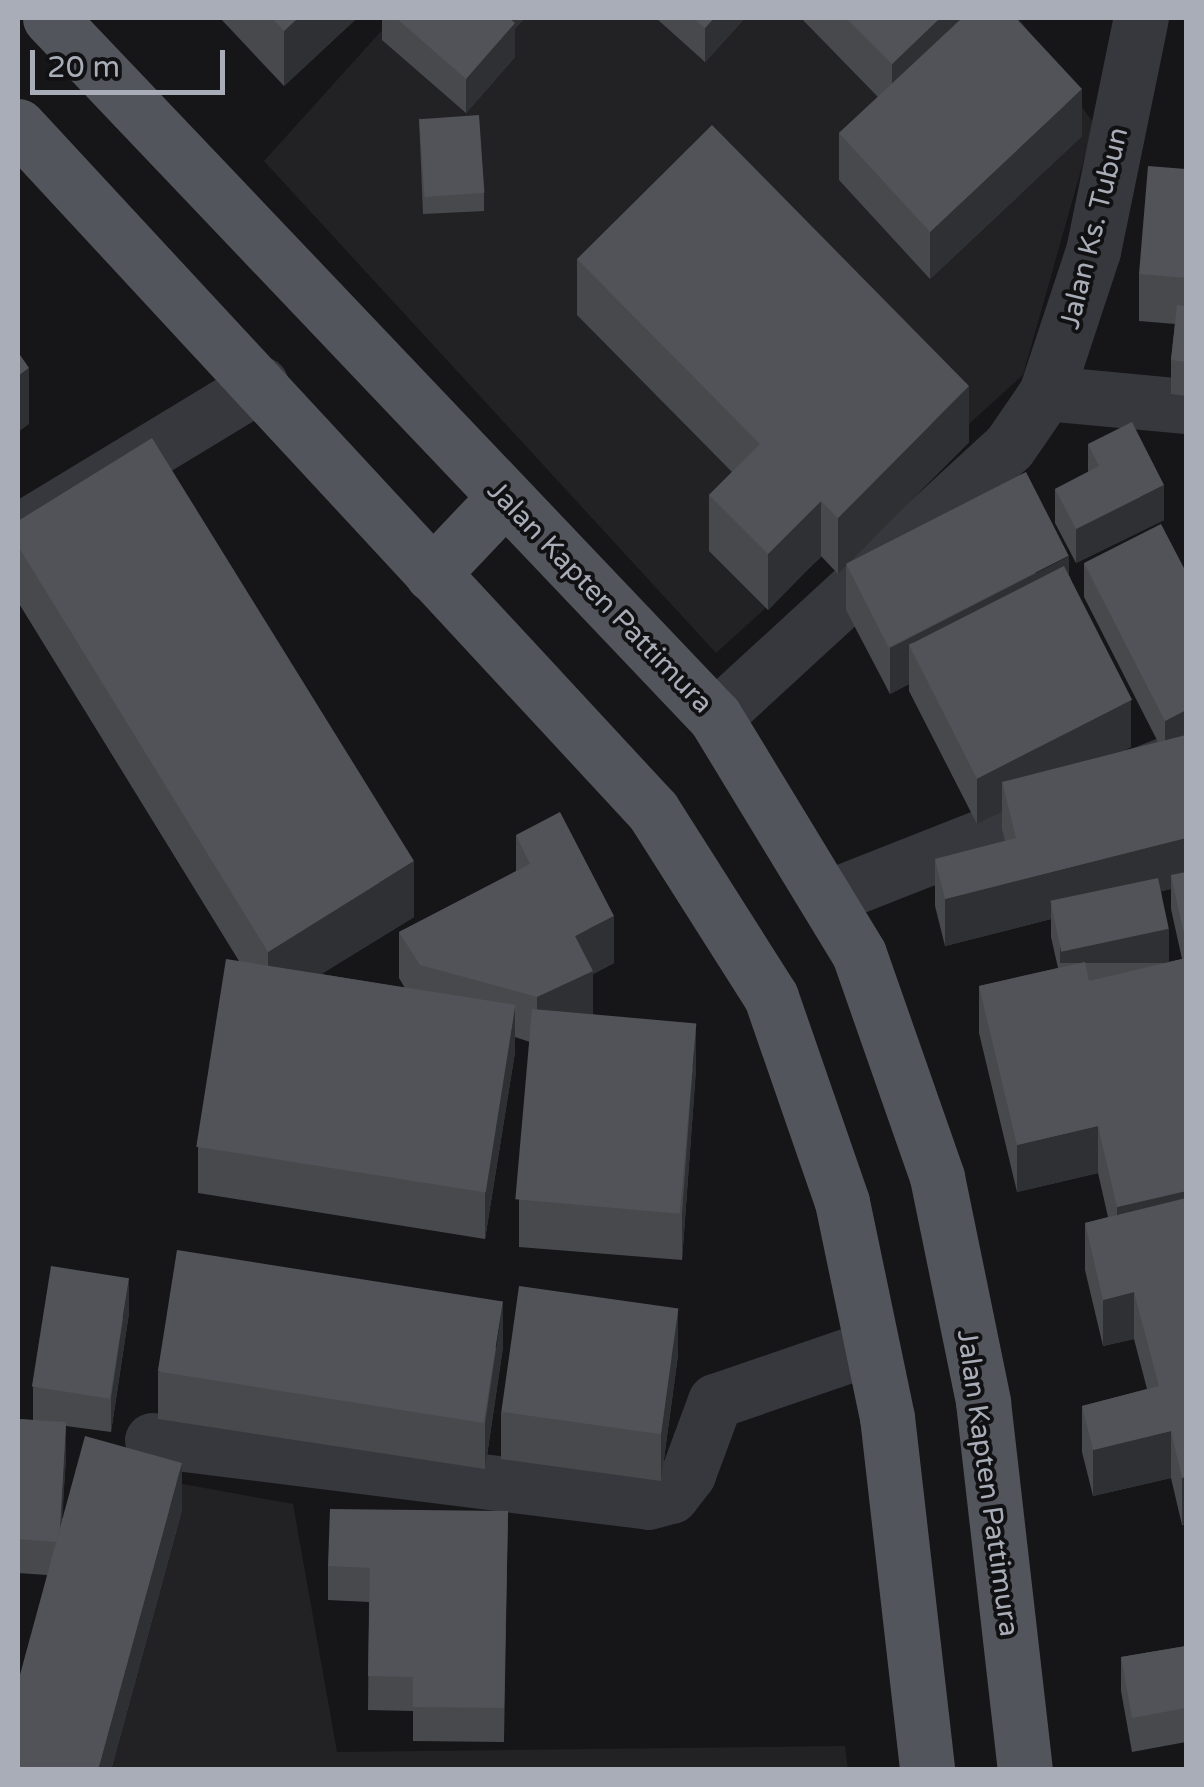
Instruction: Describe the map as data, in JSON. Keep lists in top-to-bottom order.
{
  "streets": {
    "main road": ["Jalan Kapten Pattimura"],
    "street": ["Jalan Ks. Tubun"]
  },
  "crossings": [
    ["Jalan Ks. Tubun", "Jalan Kapten Pattimura"]
  ],
  "scale_bar": "20 m"
}
